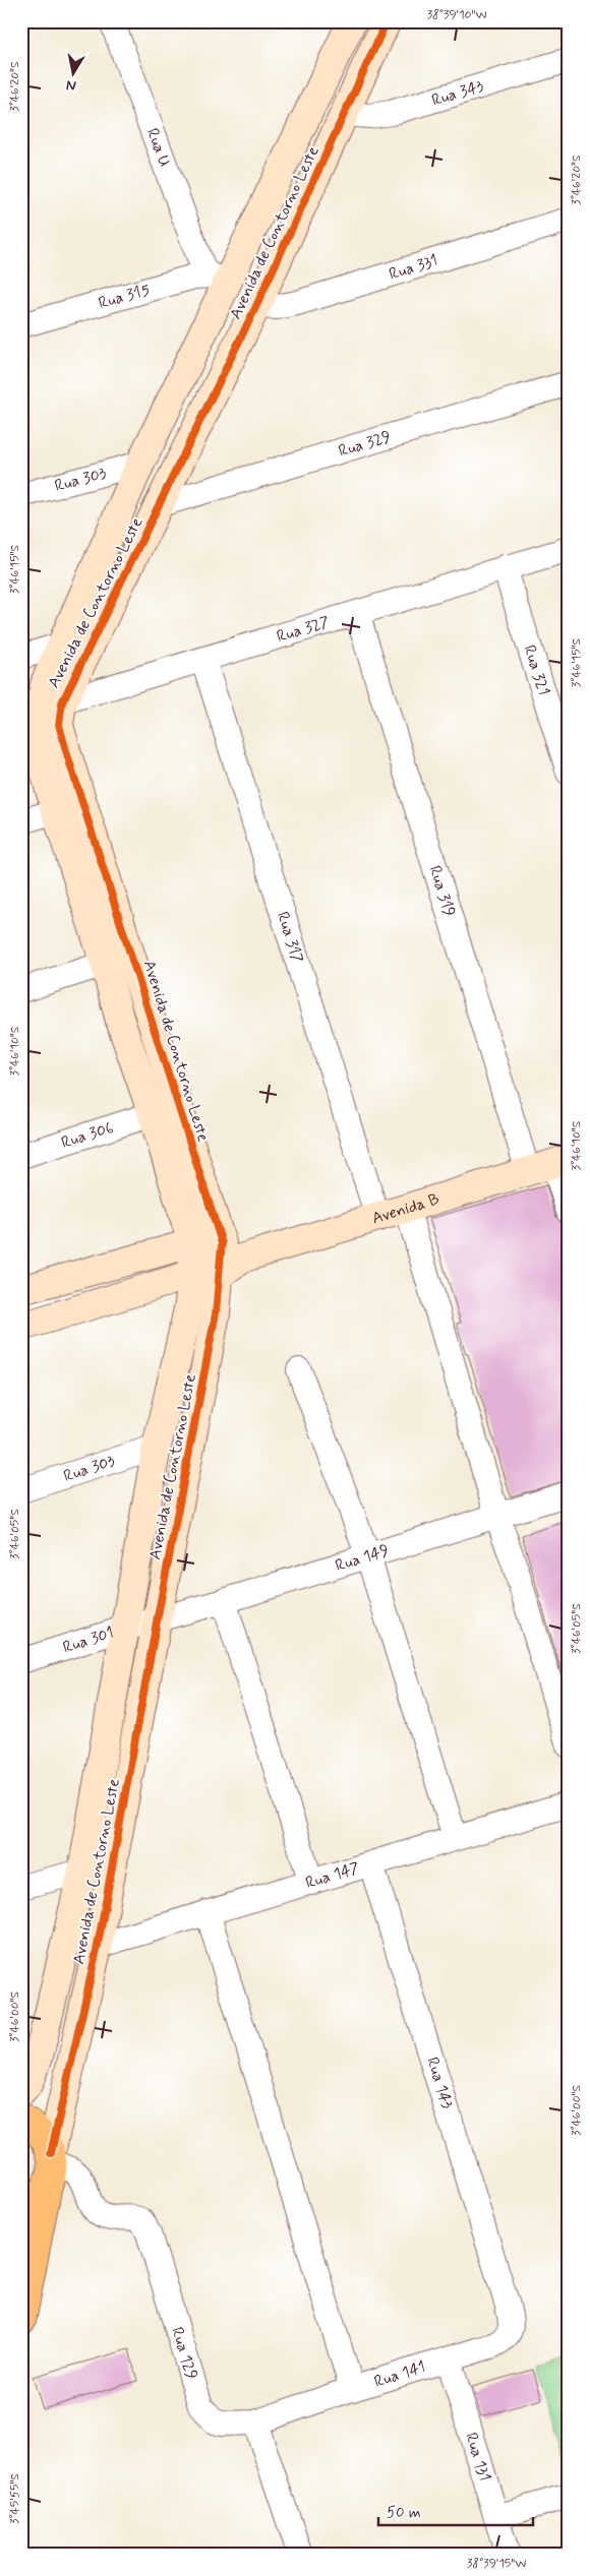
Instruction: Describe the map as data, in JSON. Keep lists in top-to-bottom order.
{
  "streets": {
    "main road": ["Avenida de Contorno Leste"],
    "street": [
      "Rua 343",
      "Rua U",
      "Rua 331",
      "Rua 315",
      "Rua 329",
      "Rua 303",
      "Rua 327",
      "Rua 321",
      "Rua 319",
      "Rua 317",
      "Rua 306",
      "Avenida B",
      "Rua 149",
      "Rua 301",
      "Rua 147",
      "Rua 143",
      "Rua 129",
      "Rua 141",
      "Rua 131"
    ]
  },
  "crossings": [
    ["Rua 343", "Avenida de Contorno Leste"],
    ["Rua U", "Avenida de Contorno Leste"],
    ["Rua U", "Rua 315"],
    ["Avenida de Contorno Leste", "Rua 331"],
    ["Avenida de Contorno Leste", "Rua 315"],
    ["Avenida de Contorno Leste", "Rua 329"],
    ["Avenida de Contorno Leste", "Rua 303"],
    ["Avenida de Contorno Leste", "Rua 327"],
    ["Avenida de Contorno Leste", "Rua 306"],
    ["Avenida de Contorno Leste", "Avenida B"],
    ["Avenida de Contorno Leste", "Rua 149"],
    ["Avenida de Contorno Leste", "Rua 301"],
    ["Avenida de Contorno Leste", "Rua 147"],
    ["Avenida de Contorno Leste", "Rua 129"],
    ["Rua 327", "Rua 321"],
    ["Rua 327", "Rua 319"],
    ["Rua 327", "Rua 317"],
    ["Rua 319", "Avenida B"],
    ["Rua 317", "Avenida B"],
    ["Rua 149", "Rua 301"],
    ["Rua 147", "Rua 143"],
    ["Rua 143", "Rua 141"],
    ["Rua 129", "Rua 141"],
    ["Rua 141", "Rua 131"]
  ],
  "scale_bar": "50 m",
  "north": "bottom",
  "coordinates": [
    "38°39'10\"W",
    "3°46'20\"S",
    "3°46'15\"S",
    "3°46'10\"S",
    "3°46'05\"S",
    "3°46'00\"S",
    "3°45'55\"S",
    "38°39'15\"W"
  ]
}
